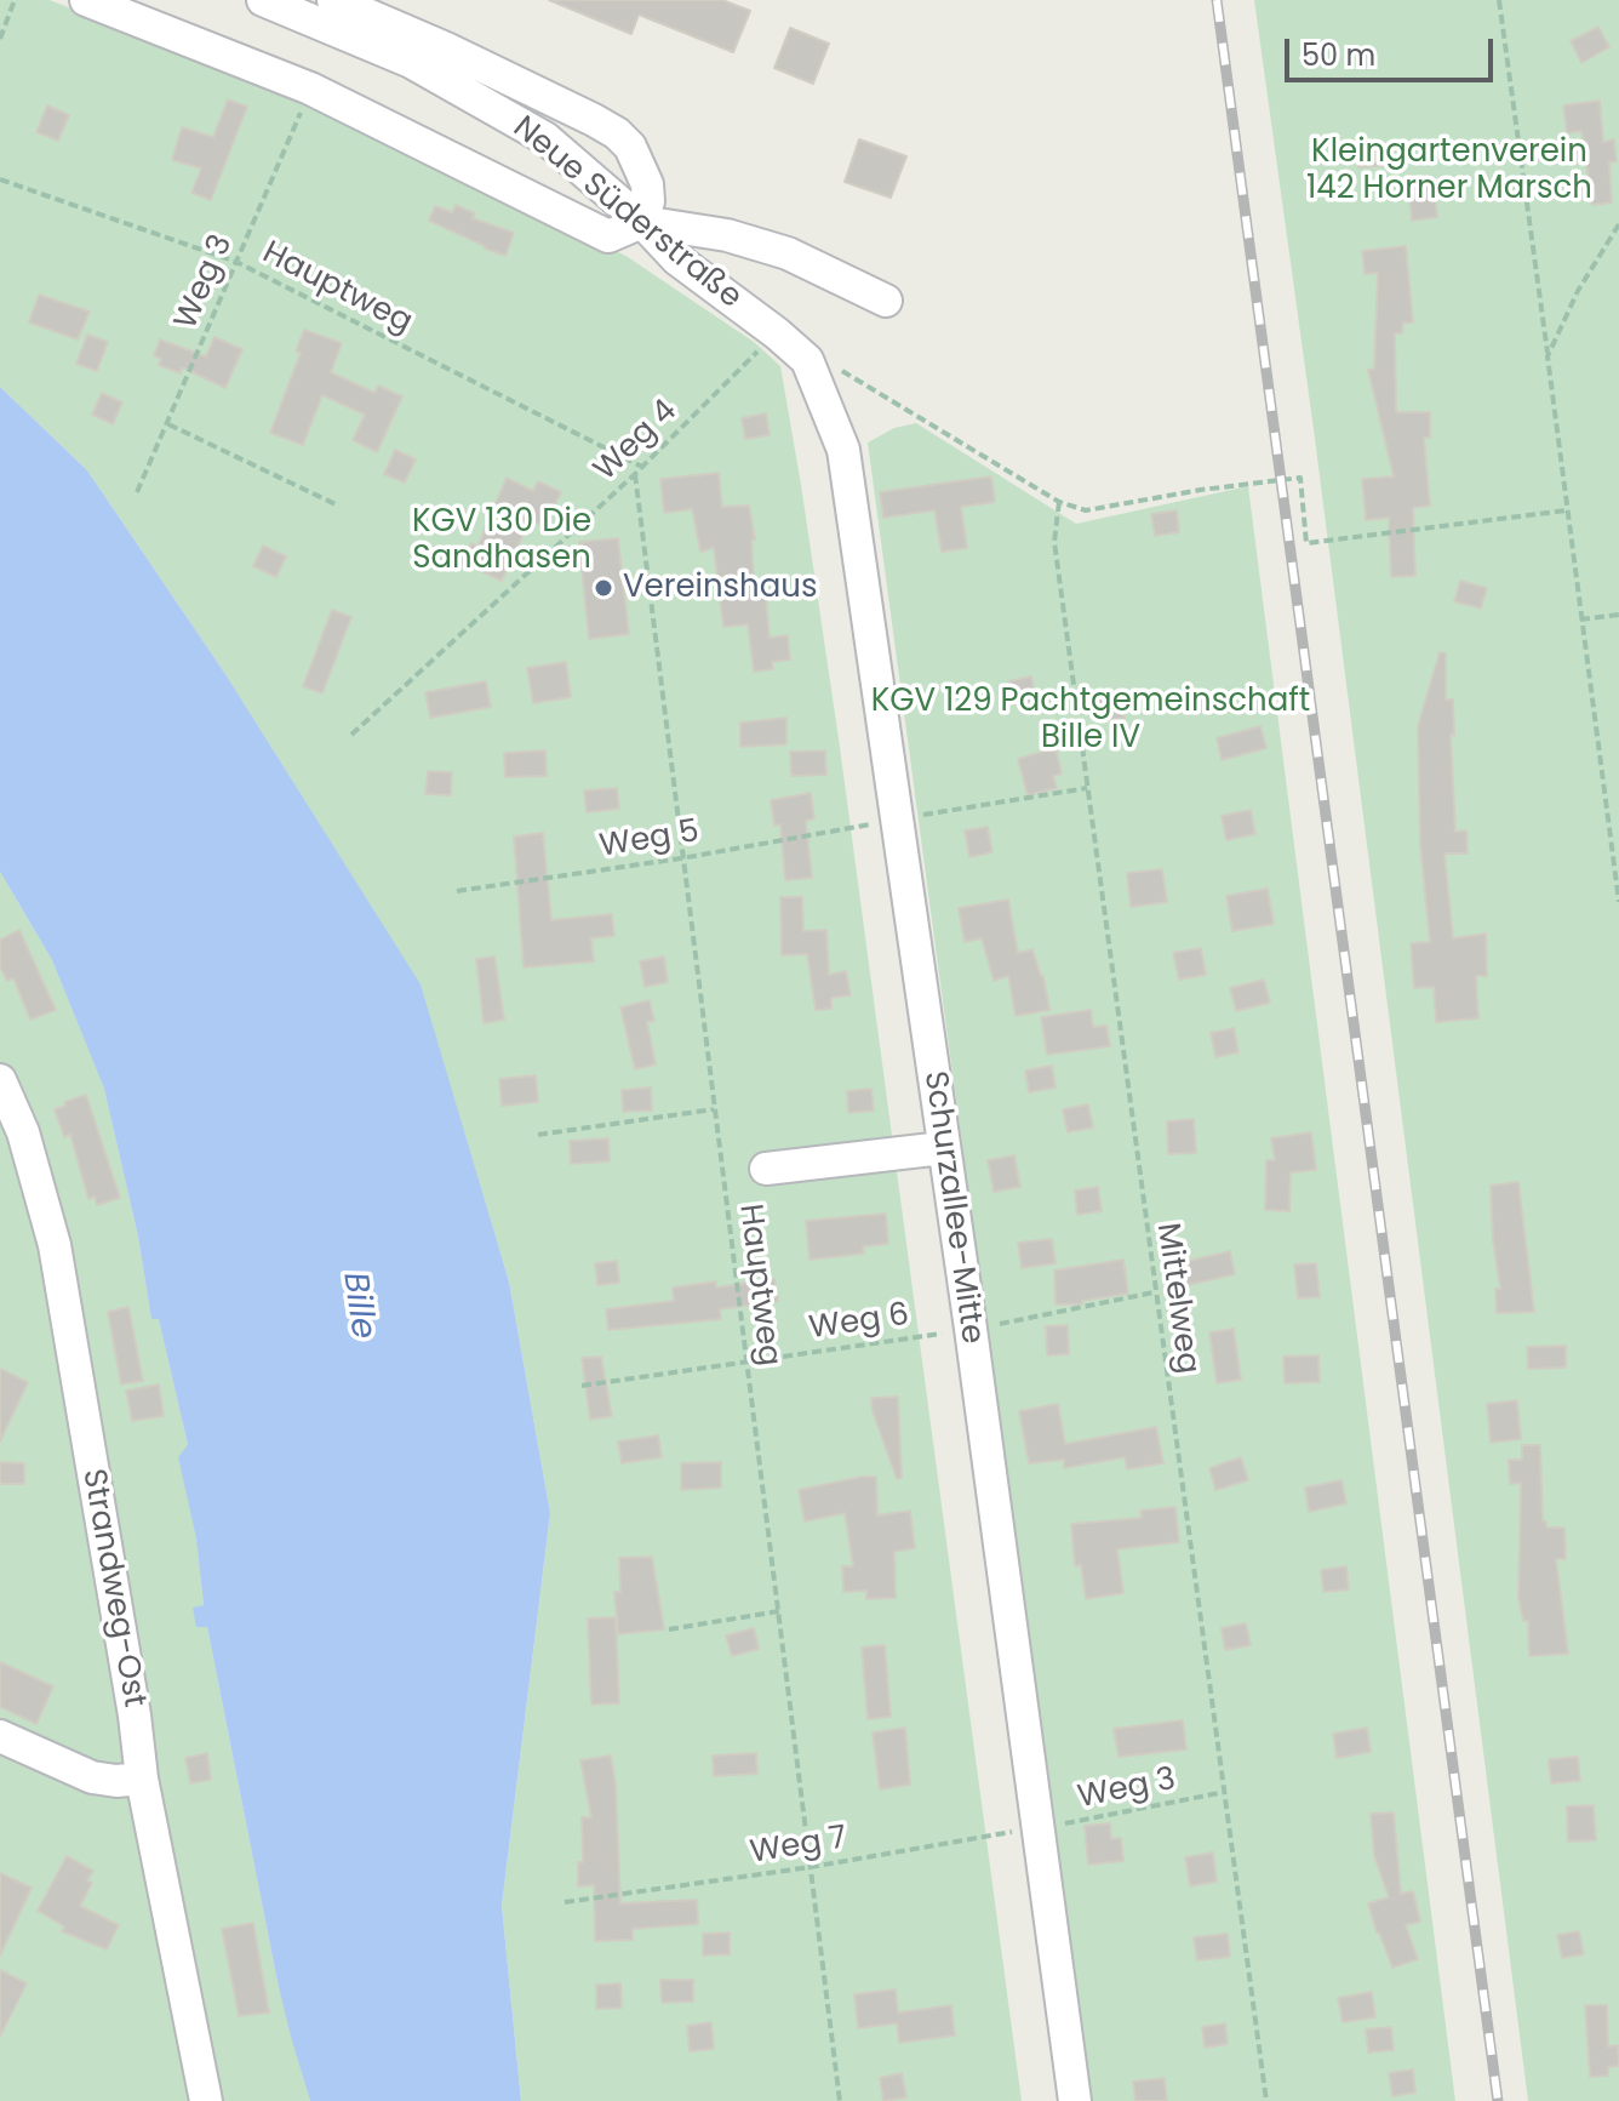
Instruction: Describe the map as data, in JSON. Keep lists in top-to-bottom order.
{
  "streets": {
    "street": ["Neue Süderstraße", "Schurzallee-Mitte", "Strandweg-Ost"],
    "path": [
      "Weg 3",
      "Hauptweg",
      "Weg 4",
      "Weg 5",
      "Mittelweg",
      "Weg 6",
      "Weg 7"
    ]
  },
  "crossings": [
    ["Neue Süderstraße", "Weg 4"],
    ["Neue Süderstraße", "Schurzallee-Mitte"],
    ["Weg 3", "Hauptweg"],
    ["Weg 3", "Schurzallee-Mitte"],
    ["Weg 3", "Mittelweg"],
    ["Weg 3", "Weg 7"],
    ["Hauptweg", "Weg 4"],
    ["Hauptweg", "Weg 5"],
    ["Hauptweg", "Weg 6"],
    ["Hauptweg", "Weg 7"],
    ["Weg 4", "Schurzallee-Mitte"],
    ["Schurzallee-Mitte", "Weg 6"],
    ["Schurzallee-Mitte", "Weg 7"],
    ["Mittelweg", "Weg 6"]
  ],
  "water": ["Bille"],
  "parks": ["Kleingartenverein 142 Horner Marsch", "KGV 130 Die Sandhasen", "KGV 129 Pachtgemeinschaft Bille IV"],
  "places": ["Vereinshaus"],
  "scale_bar": "50 m"
}
